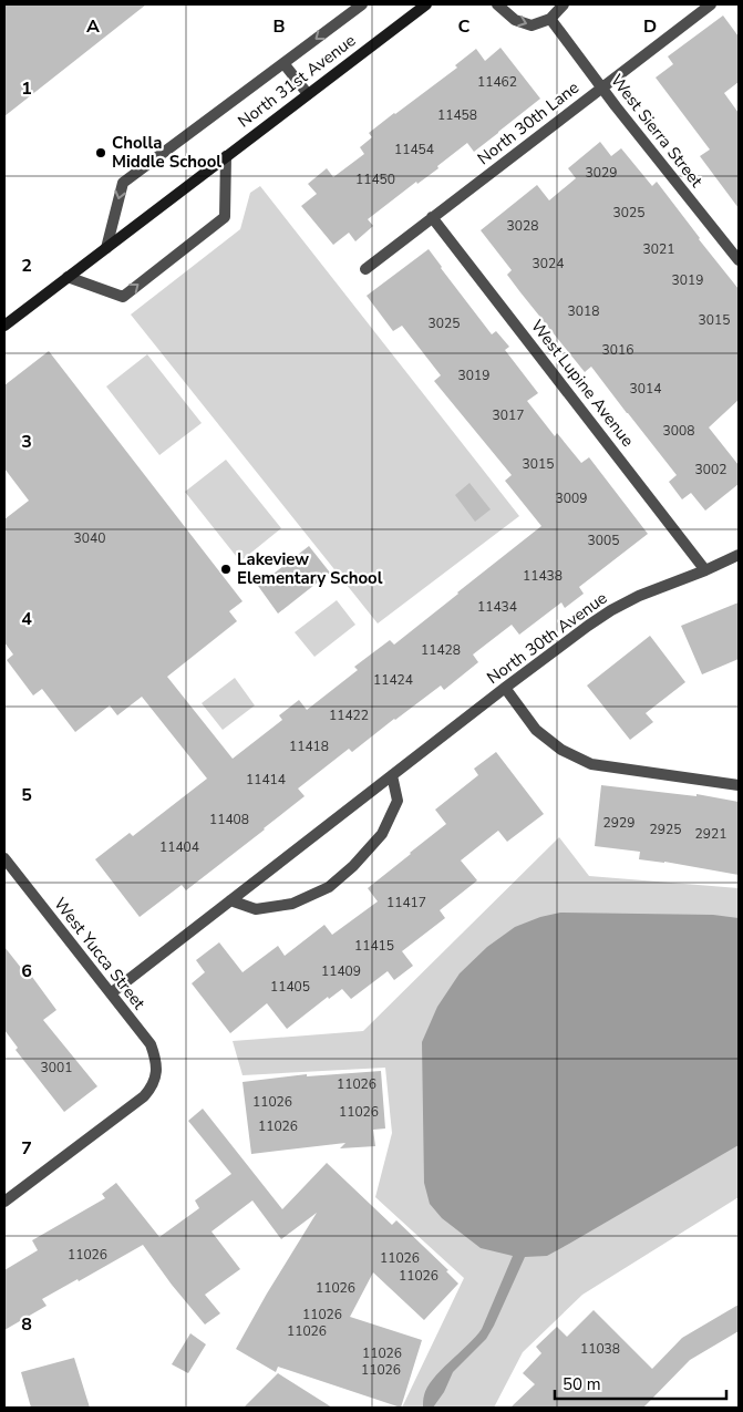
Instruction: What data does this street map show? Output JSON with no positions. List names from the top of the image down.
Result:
{
  "streets": {
    "street": [
      "North 31st Avenue",
      "North 30th Lane",
      "West Sierra Street",
      "West Lupine Avenue",
      "North 30th Avenue",
      "West Yucca Street"
    ]
  },
  "crossings": [
    ["North 30th Lane", "West Sierra Street"],
    ["North 30th Lane", "West Lupine Avenue"],
    ["West Lupine Avenue", "North 30th Avenue"],
    ["North 30th Avenue", "West Yucca Street"]
  ],
  "places": ["Cholla Middle School", "Lakeview Elementary School"],
  "house_numbers": [
    "11462",
    "11458",
    "11454",
    "3029",
    "11450",
    "3025",
    "3028",
    "3021",
    "3024",
    "3019",
    "3018",
    "3015",
    "3025",
    "3016",
    "3019",
    "3014",
    "3017",
    "3008",
    "3015",
    "3002",
    "3009",
    "3040",
    "3005",
    "11438",
    "11434",
    "11428",
    "11424",
    "11422",
    "11418",
    "11414",
    "11408",
    "2929",
    "2925",
    "2921",
    "11404",
    "11417",
    "11415",
    "11409",
    "11405",
    "3001",
    "11026",
    "11026",
    "11026",
    "11026",
    "11026",
    "11026",
    "11026",
    "11026",
    "11026",
    "11026",
    "11038",
    "11026",
    "11026"
  ],
  "scale_bar": "50 m",
  "grid": {
    "columns": [
      "A",
      "B",
      "C",
      "D"
    ],
    "rows": [
      "1",
      "2",
      "3",
      "4",
      "5",
      "6",
      "7",
      "8"
    ]
  }
}
